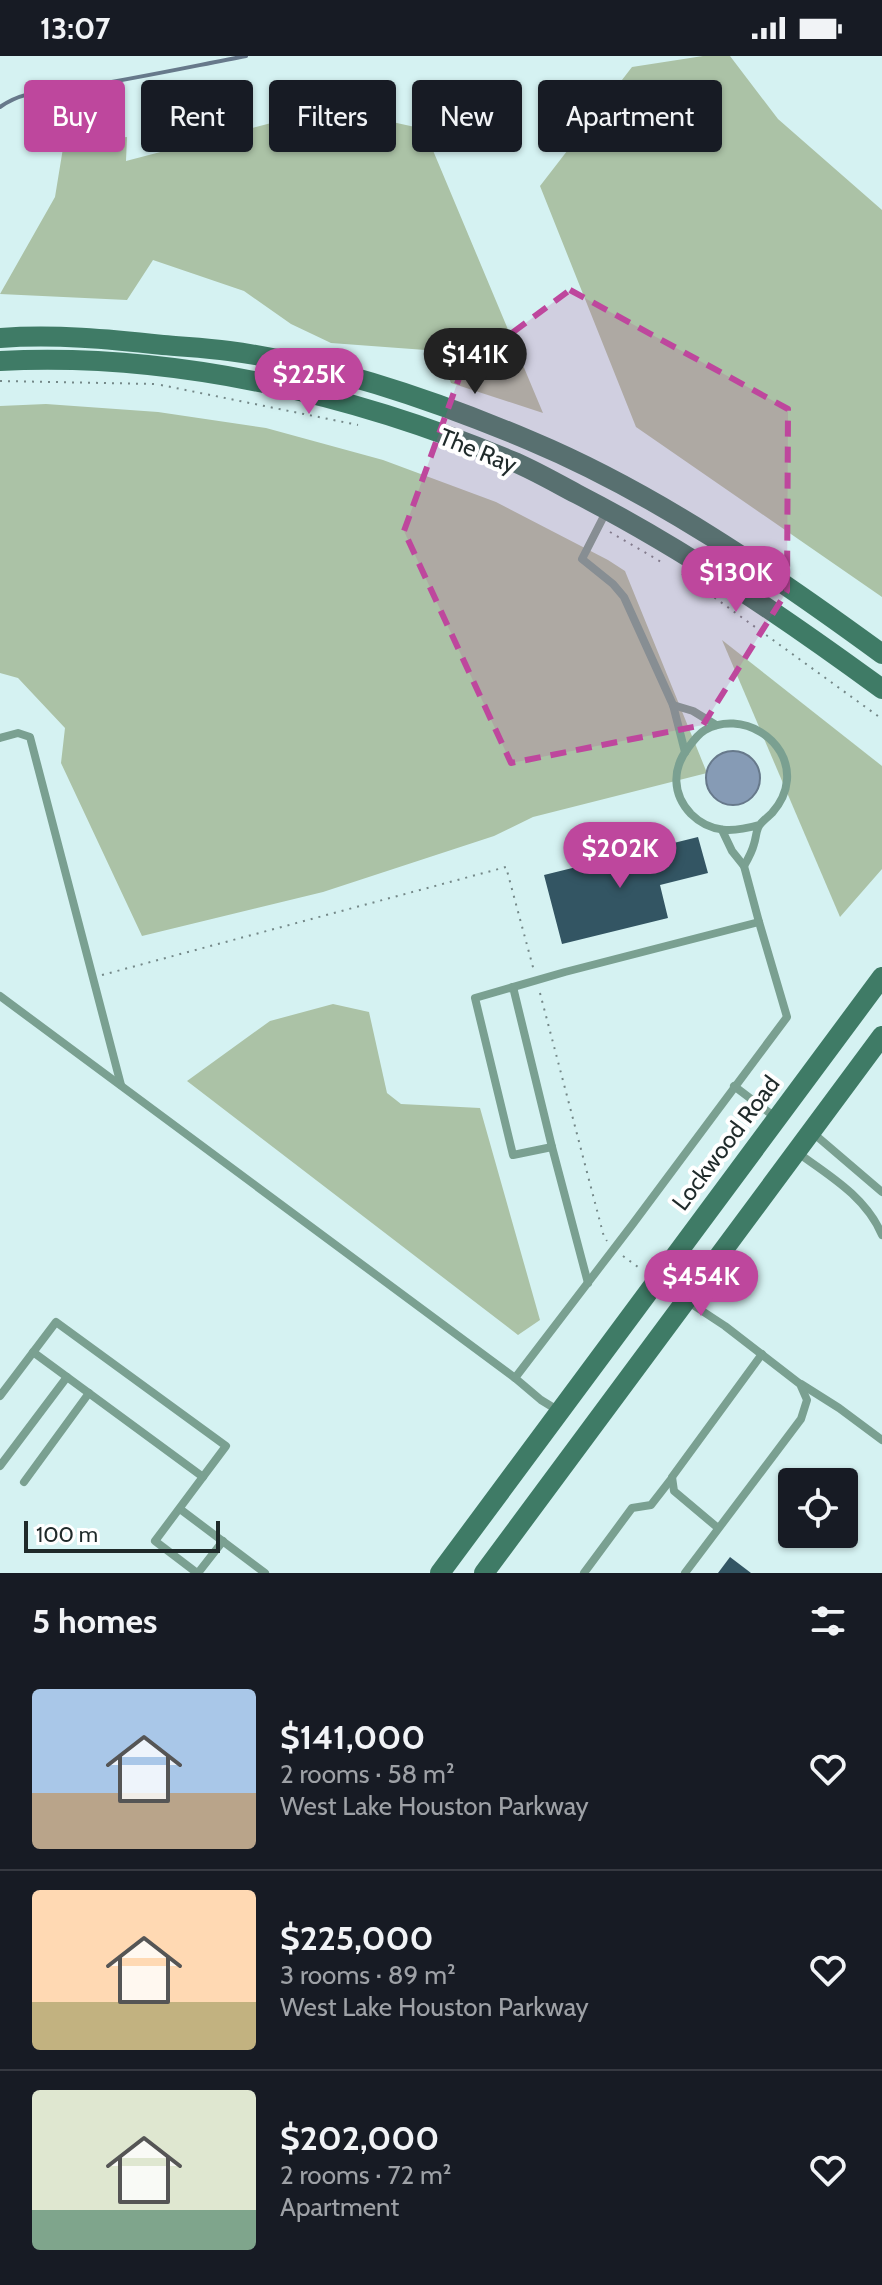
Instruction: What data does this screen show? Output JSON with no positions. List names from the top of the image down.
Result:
{
  "streets": {
    "main road": ["Lockwood Road"]
  },
  "scale_bar": "100 m",
  "page": {
    "status": "13:07",
    "chip": [
      "Buy",
      "Rent",
      "Filters",
      "New",
      "Apartment"
    ],
    "price": [
      "$141K",
      "$225K",
      "$130K",
      "$202K",
      "$454K"
    ],
    "scale": "100 m",
    "heading": "5 homes",
    "list": [
      {
        "name": "$141,000",
        "note": "2 rooms · 58 m² · West Lake Houston Parkway"
      },
      {
        "name": "$225,000",
        "note": "3 rooms · 89 m² · West Lake Houston Parkway"
      },
      {
        "name": "$202,000",
        "note": "2 rooms · 72 m² · Apartment"
      }
    ]
  }
}
